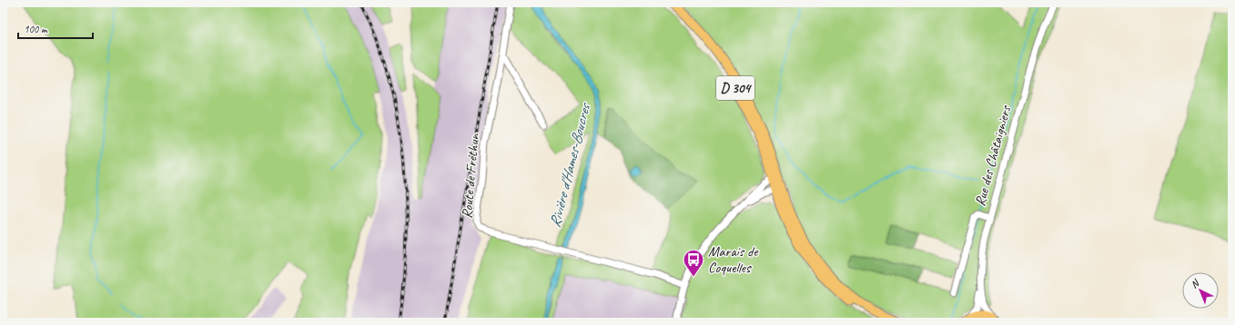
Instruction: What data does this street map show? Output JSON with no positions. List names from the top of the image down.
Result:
{
  "streets": {
    "main road": ["D 304"],
    "street": ["Rue des Châtaigniers", "Route de Fréthun"]
  },
  "water": ["Rivière d'Hames-Boucres"],
  "places": {
    "bus stop": ["Marais de Coquelles"]
  },
  "scale_bar": "100 m",
  "north": "top left"
}
